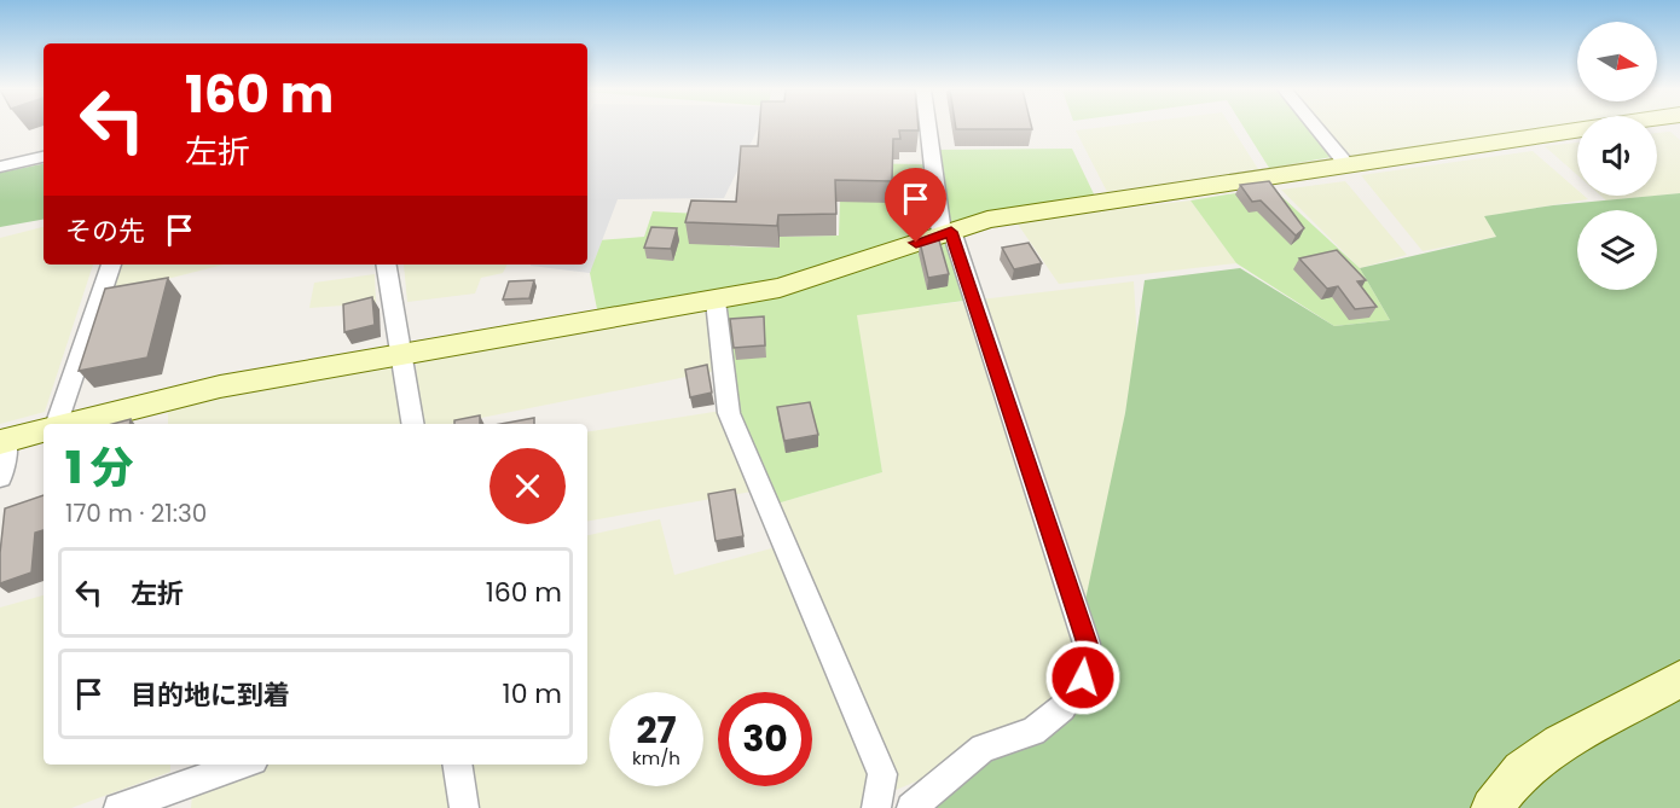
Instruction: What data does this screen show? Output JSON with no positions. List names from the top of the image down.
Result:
{
  "north": "right",
  "page": {
    "turn": ["160 m", "左折"],
    "then": "その先",
    "heading": ["1 分", "170 m · 21:30"],
    "list": [
      {
        "name": "左折",
        "value": "160 m"
      },
      {
        "name": "目的地に到着",
        "value": "10 m"
      }
    ],
    "speed": "27 km/h",
    "limit": "30"
  }
}
